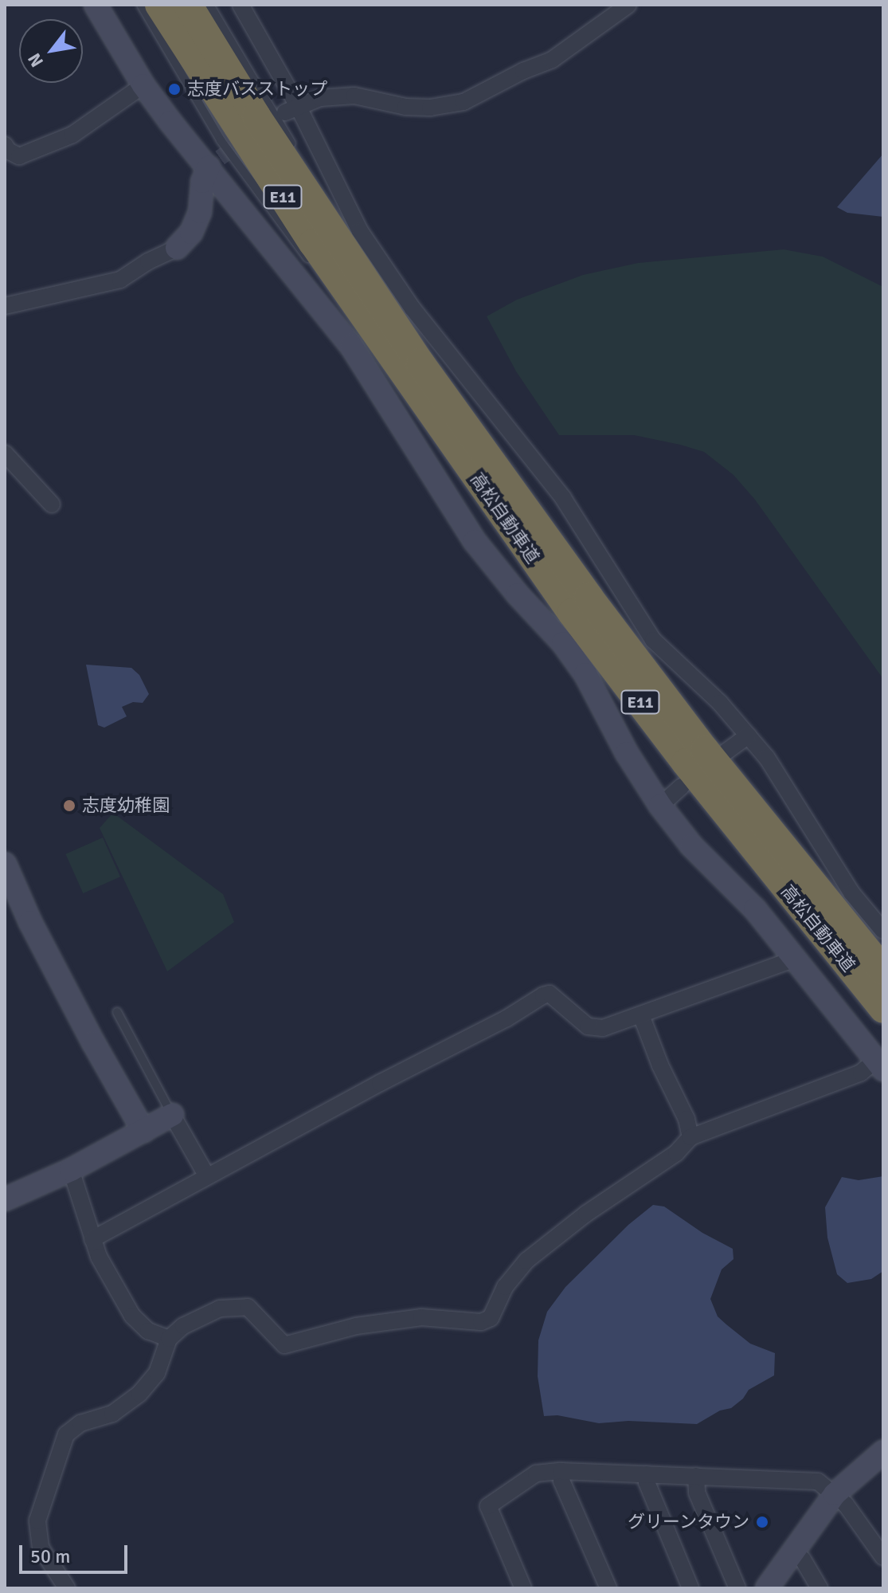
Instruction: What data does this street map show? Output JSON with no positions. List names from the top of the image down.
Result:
{
  "streets": {
    "highway": ["E11", "高松自動車道"]
  },
  "places": ["志度バスストップ", "志度幼稚園", "グリーンタウン"],
  "scale_bar": "50 m",
  "north": "bottom left"
}
